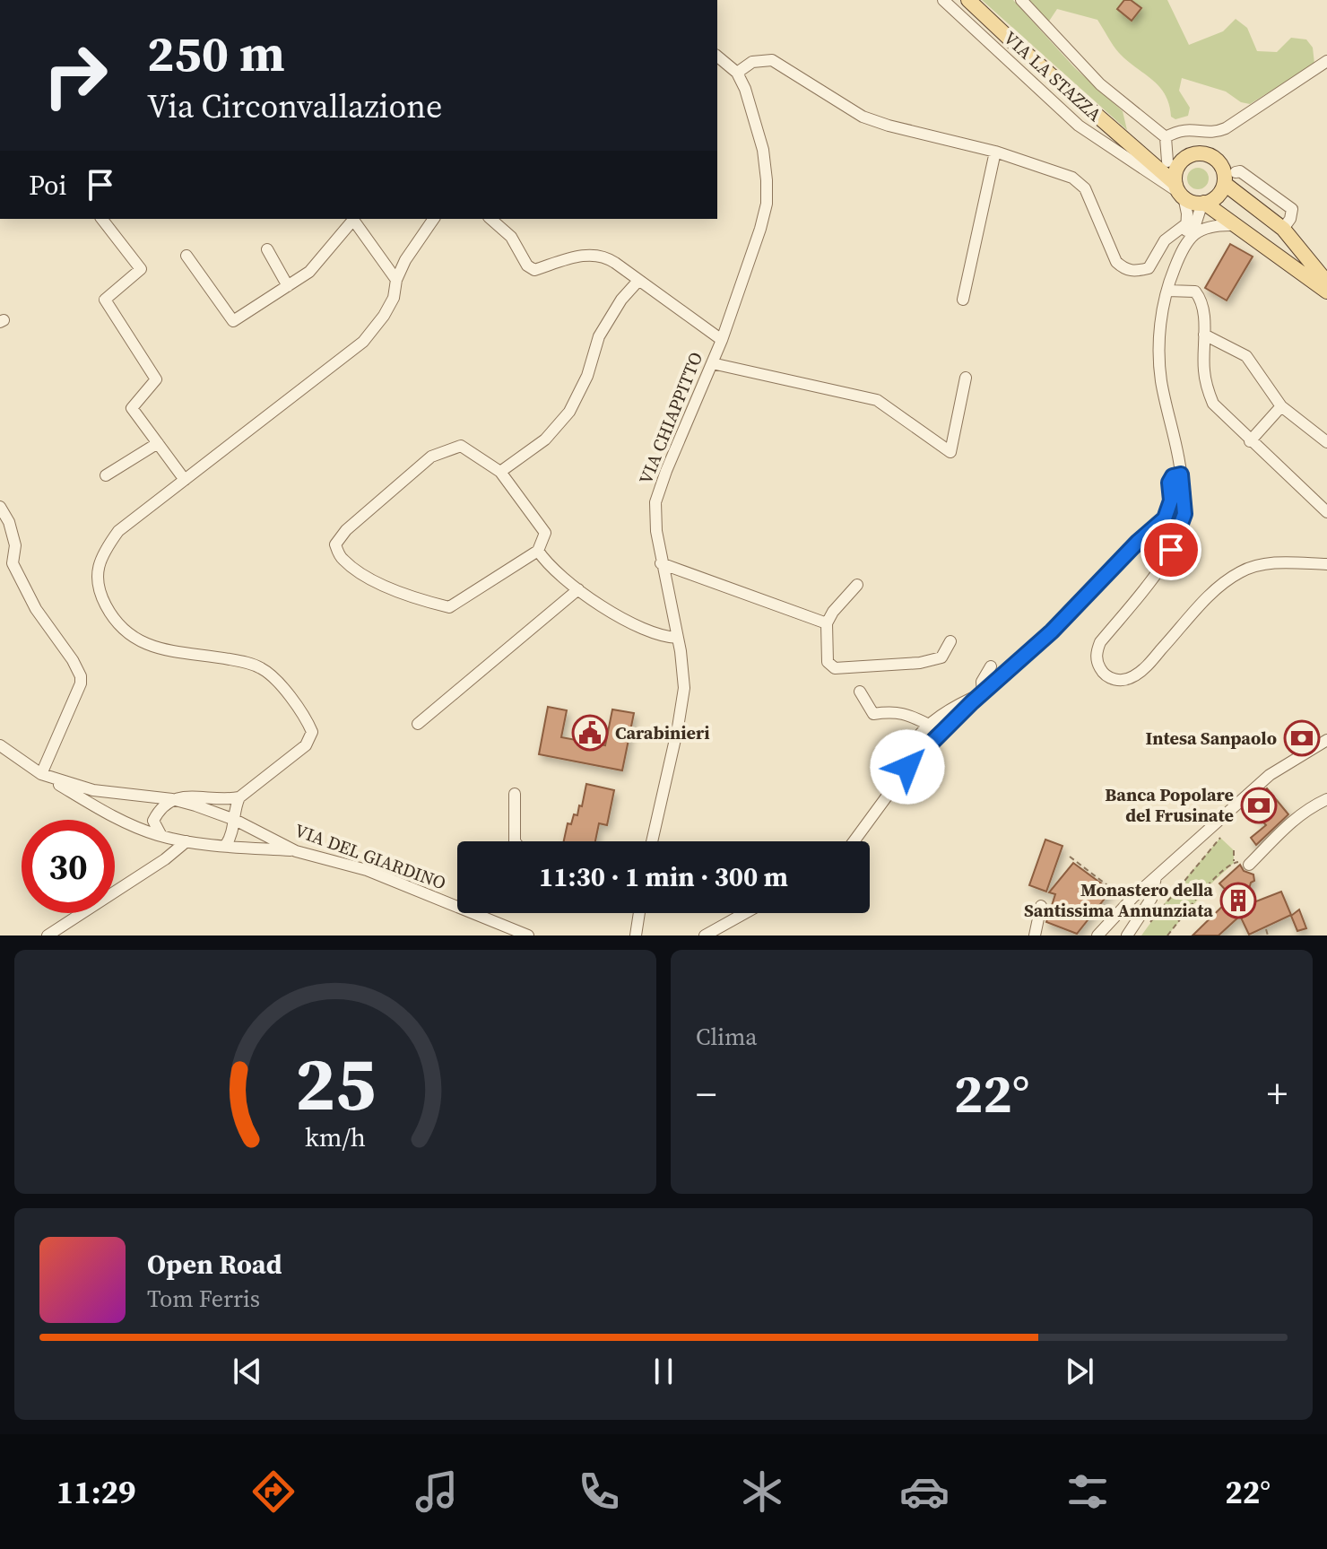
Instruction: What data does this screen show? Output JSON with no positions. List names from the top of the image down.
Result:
{
  "streets": {
    "street": ["VIA LA STAZZA", "VIA CHIAPPITTO", "VIA DEL GIARDINO"]
  },
  "places": {
    "public building": ["Carabinieri"],
    "bank": ["Intesa Sanpaolo", "Banca Popolare del Frusinate"],
    "building": ["Monastero della Santissima Annunziata"]
  },
  "page": {
    "turn": ["250 m", "Via Circonvallazione"],
    "then": "Poi",
    "limit": "30",
    "trip": "11:30 · 1 min · 300 m",
    "tile": "Clima",
    "heat": ["−", "22°", "+"],
    "song": ["Open Road", "Tom Ferris"],
    "tabs": ["11:29", "22°"],
    "gauge": ["25", "km/h"]
  }
}
